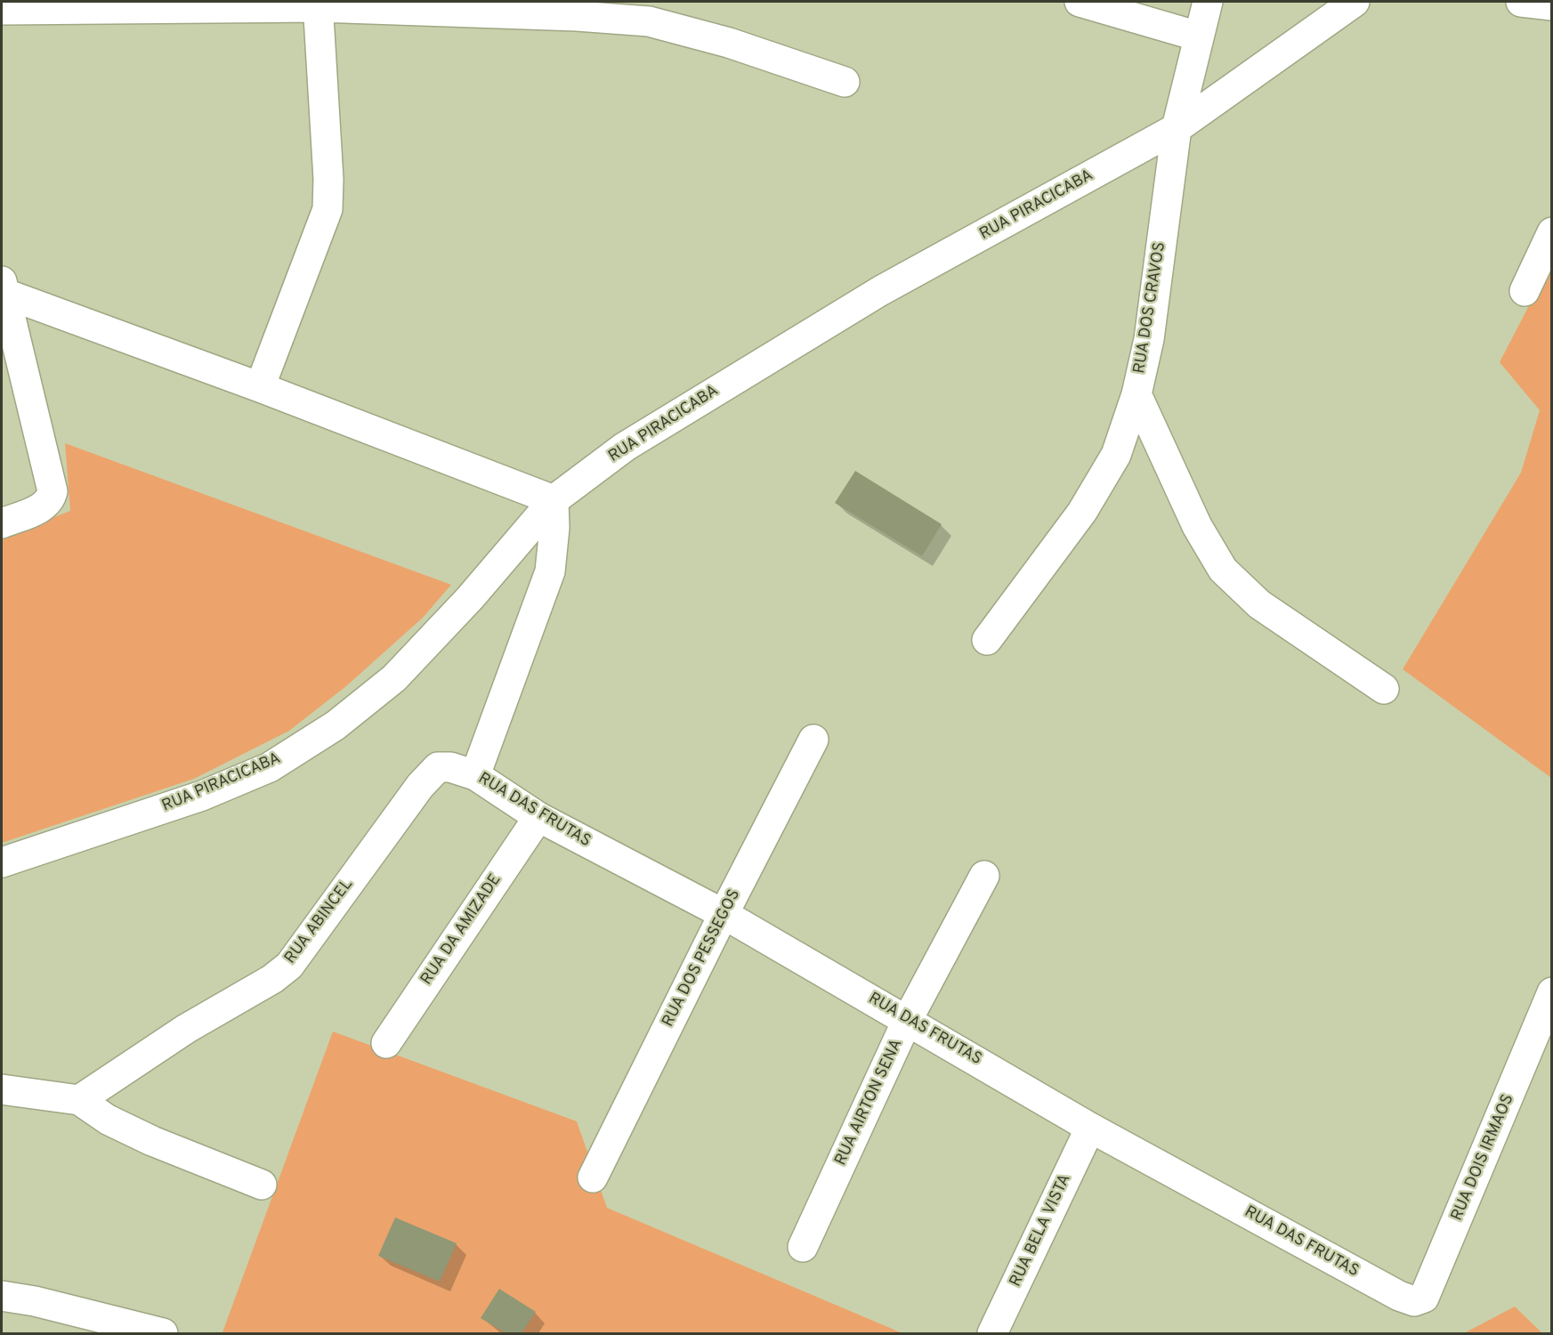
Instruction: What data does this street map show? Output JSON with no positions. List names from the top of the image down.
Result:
{
  "streets": {
    "street": [
      "RUA PIRACICABA",
      "RUA DOS CRAVOS",
      "RUA DAS FRUTAS",
      "RUA ABINCEL",
      "RUA DA AMIZADE",
      "RUA DOS PESSEGOS",
      "RUA AIRTON SENA",
      "RUA DOIS IRMAOS",
      "RUA BELA VISTA"
    ]
  },
  "crossings": [
    ["RUA PIRACICABA", "RUA DOS CRAVOS"],
    ["RUA DAS FRUTAS", "RUA ABINCEL"],
    ["RUA DAS FRUTAS", "RUA DA AMIZADE"],
    ["RUA DAS FRUTAS", "RUA DOS PESSEGOS"],
    ["RUA DAS FRUTAS", "RUA AIRTON SENA"],
    ["RUA DAS FRUTAS", "RUA DOIS IRMAOS"],
    ["RUA DAS FRUTAS", "RUA BELA VISTA"]
  ]
}
